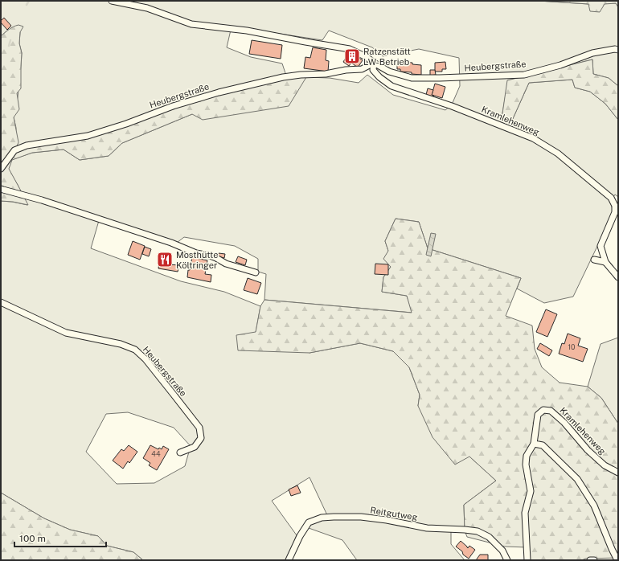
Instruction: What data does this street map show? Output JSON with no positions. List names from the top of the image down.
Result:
{
  "streets": {
    "street": ["Heubergstraße", "Kramlehenweg", "Reitgutweg"]
  },
  "crossings": [
    ["Heubergstraße", "Kramlehenweg"]
  ],
  "places": {
    "building": ["Ratzenstätt LW-Betrieb"],
    "restaurant": ["Mosthütte Költringer"]
  },
  "house_numbers": ["10", "44"],
  "scale_bar": "100 m"
}
